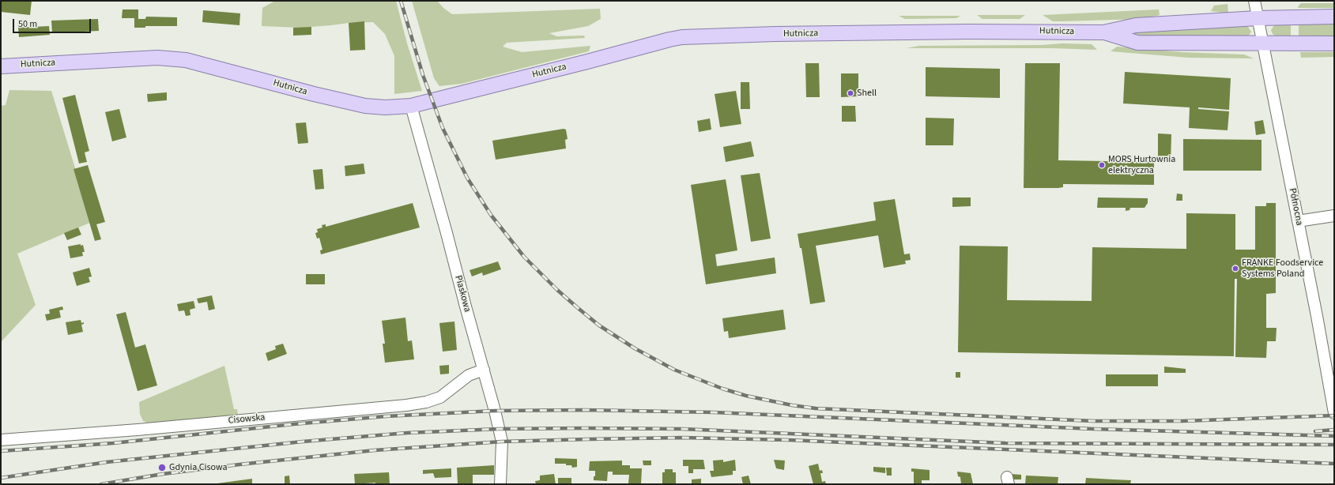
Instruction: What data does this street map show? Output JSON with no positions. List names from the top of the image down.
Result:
{
  "streets": {
    "main road": ["Hutnicza"],
    "street": ["Północna", "Piaskowa", "Cisowska"]
  },
  "crossings": [
    ["Hutnicza", "Północna"],
    ["Hutnicza", "Piaskowa"],
    ["Piaskowa", "Cisowska"]
  ],
  "places": [
    "Shell",
    "MORS Hurtownia elektryczna",
    "FRANKE Foodservice Systems Poland",
    "Gdynia Cisowa"
  ],
  "scale_bar": "50 m"
}
